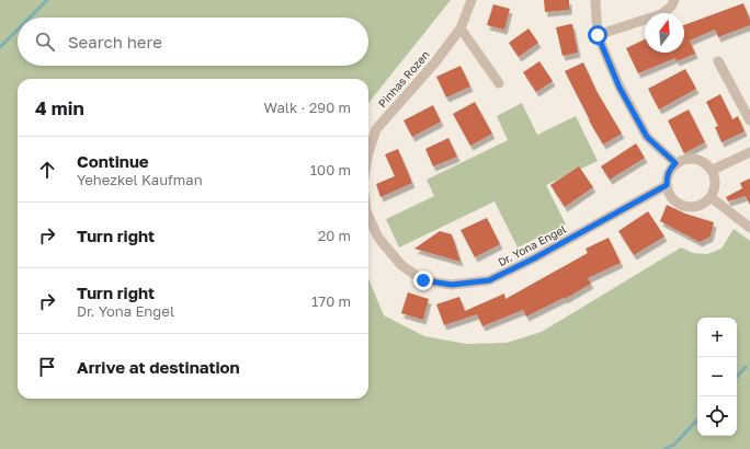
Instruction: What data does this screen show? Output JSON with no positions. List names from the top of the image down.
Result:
{
  "streets": {
    "street": ["Pinhas Rozen", "Dr. Yona Engel"]
  },
  "north": "top",
  "page": {
    "search": "Search here",
    "heading": ["4 min", "Walk · 290 m"],
    "list": [
      ["Continue", "Yehezkel Kaufman", "100 m"],
      ["Turn right", "20 m"],
      ["Turn right", "Dr. Yona Engel", "170 m"],
      "Arrive at destination"
    ],
    "map_buttons": ["+", "−"]
  }
}
